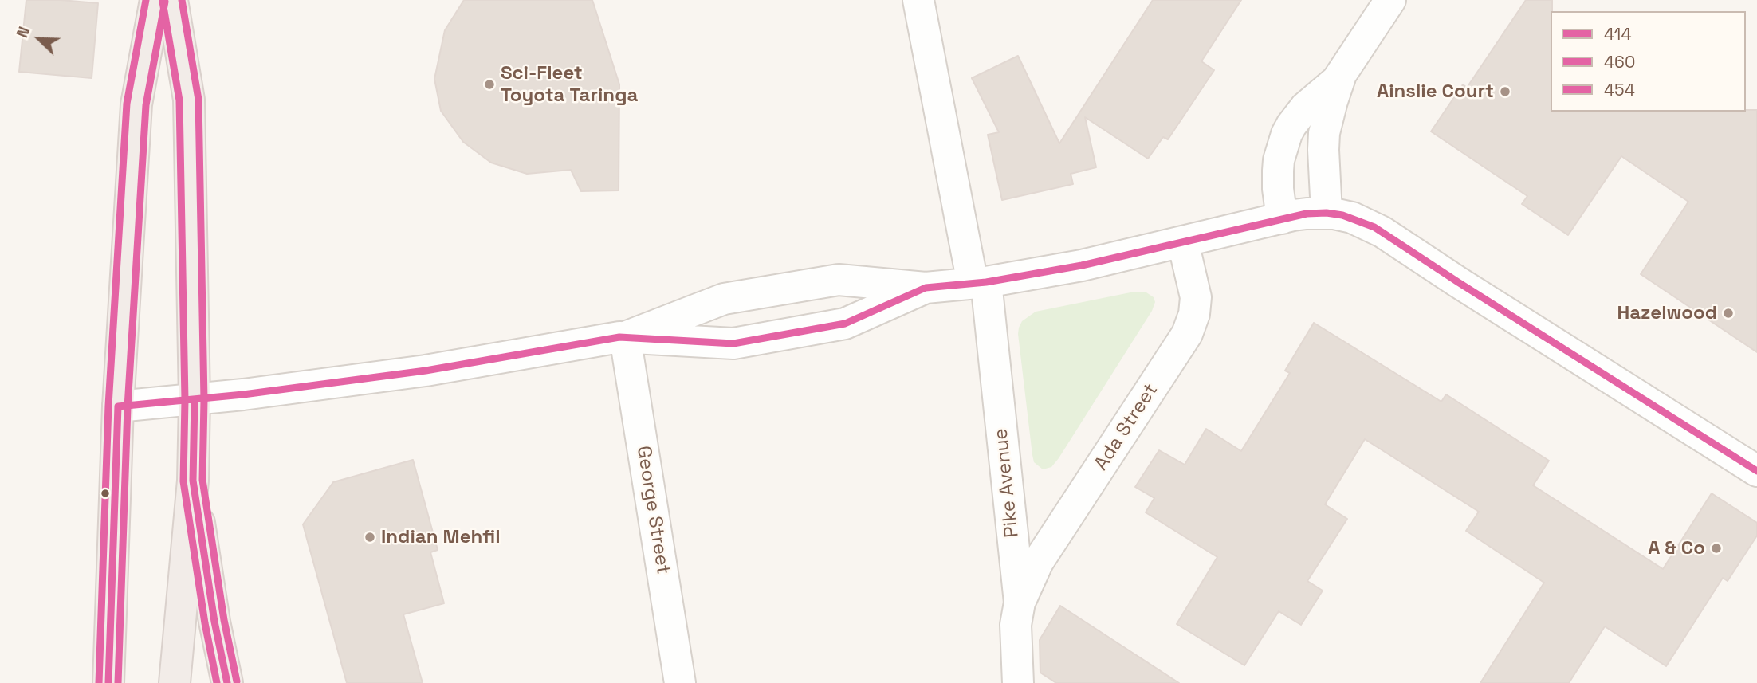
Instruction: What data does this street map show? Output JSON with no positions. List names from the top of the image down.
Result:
{
  "streets": {
    "street": ["Ada Street", "Pike Avenue", "George Street"]
  },
  "crossings": [
    ["Ada Street", "Pike Avenue"]
  ],
  "places": [
    "Sci-Fleet Toyota Taringa",
    "Ainslie Court",
    "Hazelwood",
    "Indian Mehfil",
    "A & Co"
  ],
  "lines": ["transit line 454", "transit line 460", "transit line 414"],
  "legend": ["414", "460", "454"],
  "north": "top left"
}
